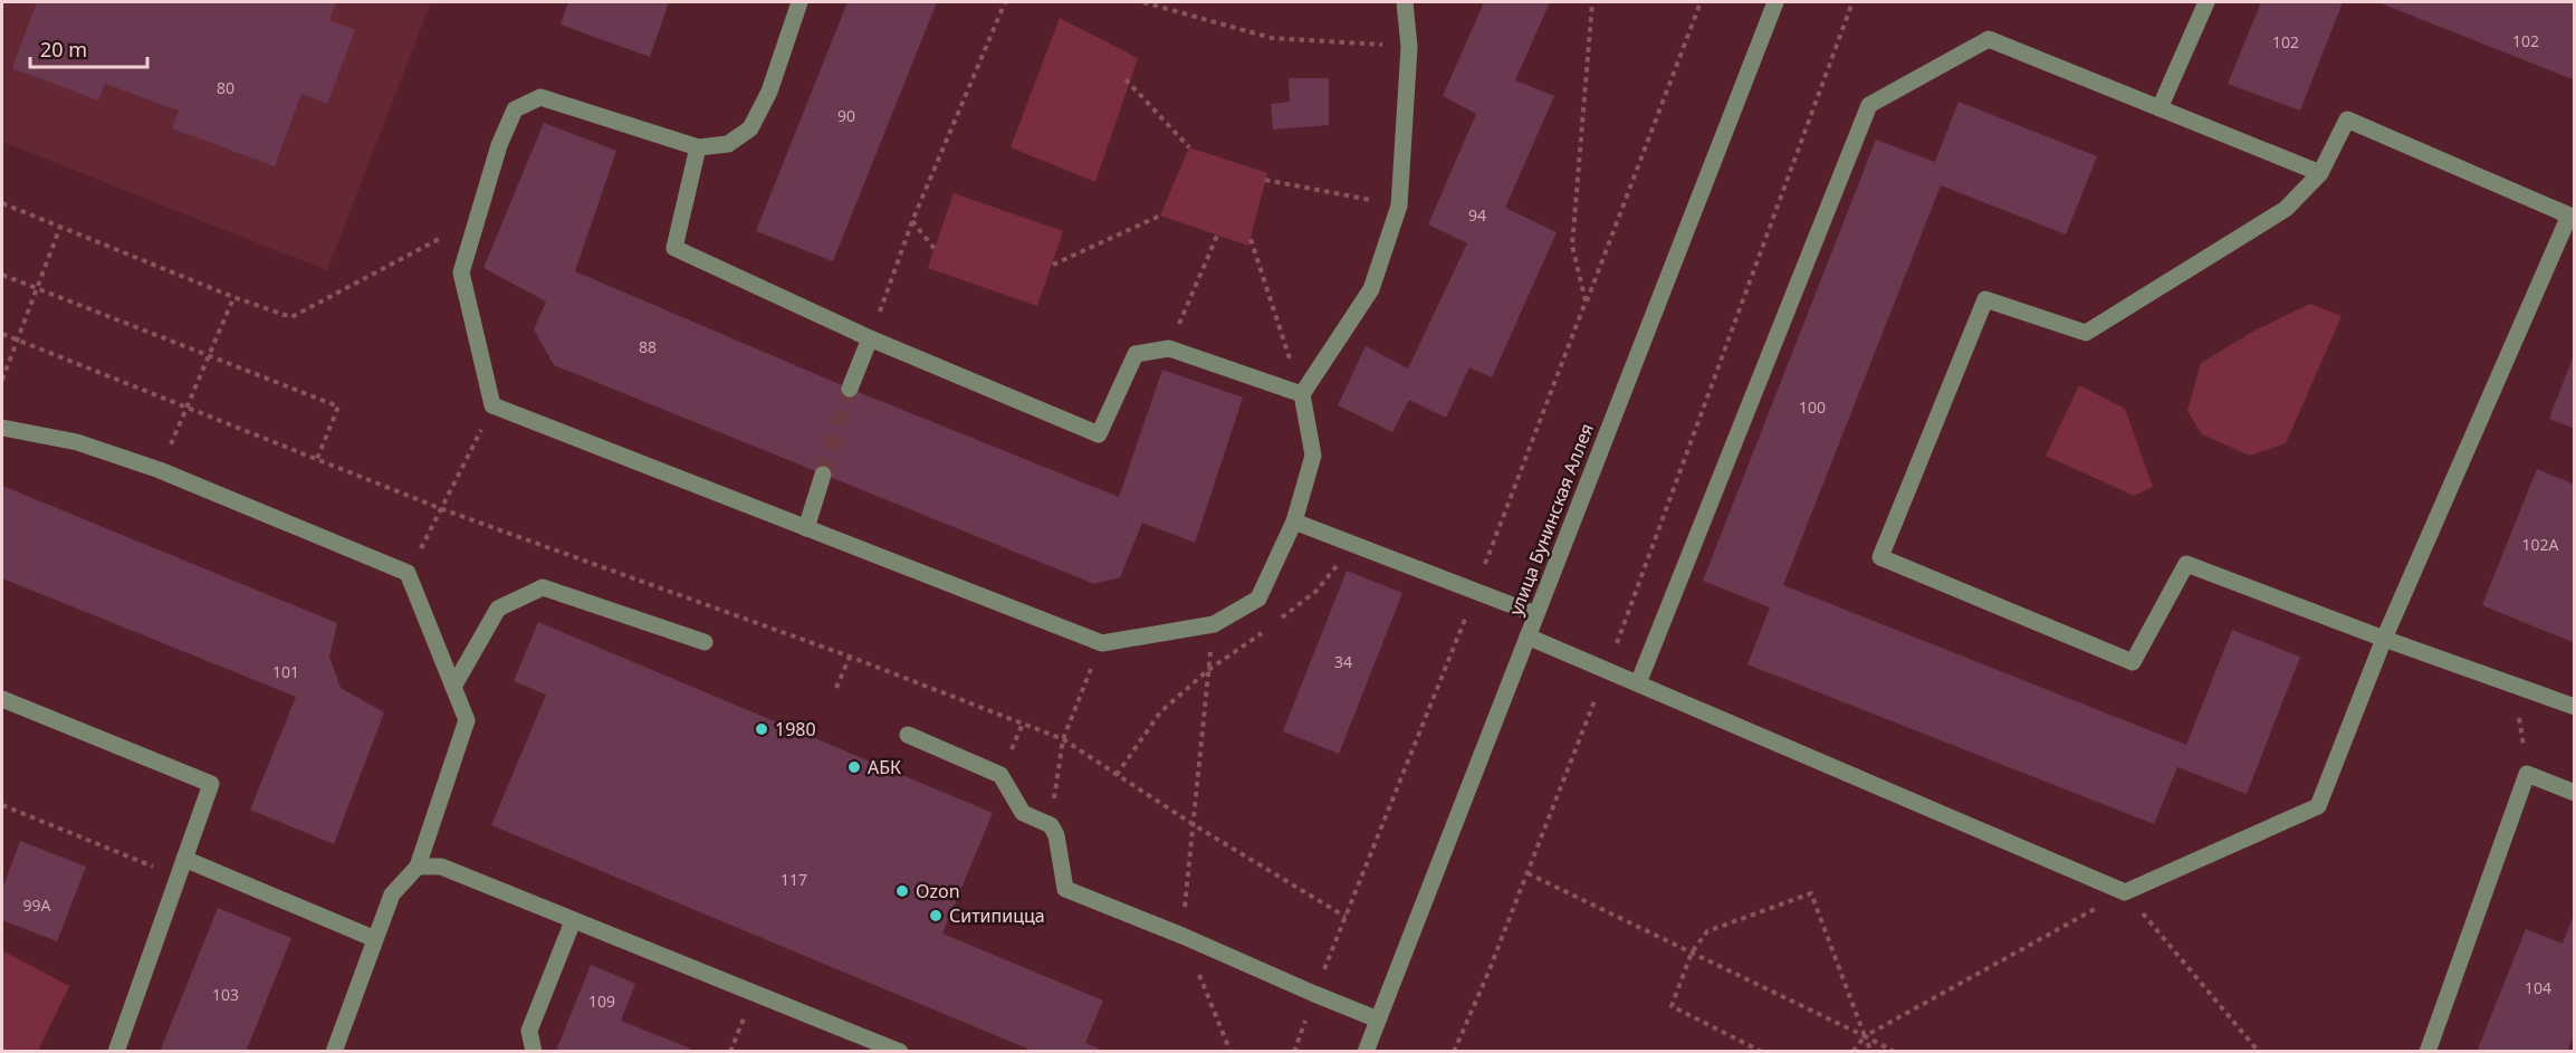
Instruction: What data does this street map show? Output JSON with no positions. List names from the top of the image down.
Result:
{
  "streets": {
    "street": ["улица Бунинская Аллея"]
  },
  "places": [
    "1980",
    "АБК",
    "Ozon",
    "Ситипицца"
  ],
  "house_numbers": [
    "102",
    "102",
    "80",
    "90",
    "94",
    "88",
    "100",
    "102А",
    "34",
    "101",
    "117",
    "99А",
    "104",
    "103",
    "109"
  ],
  "scale_bar": "20 m"
}
